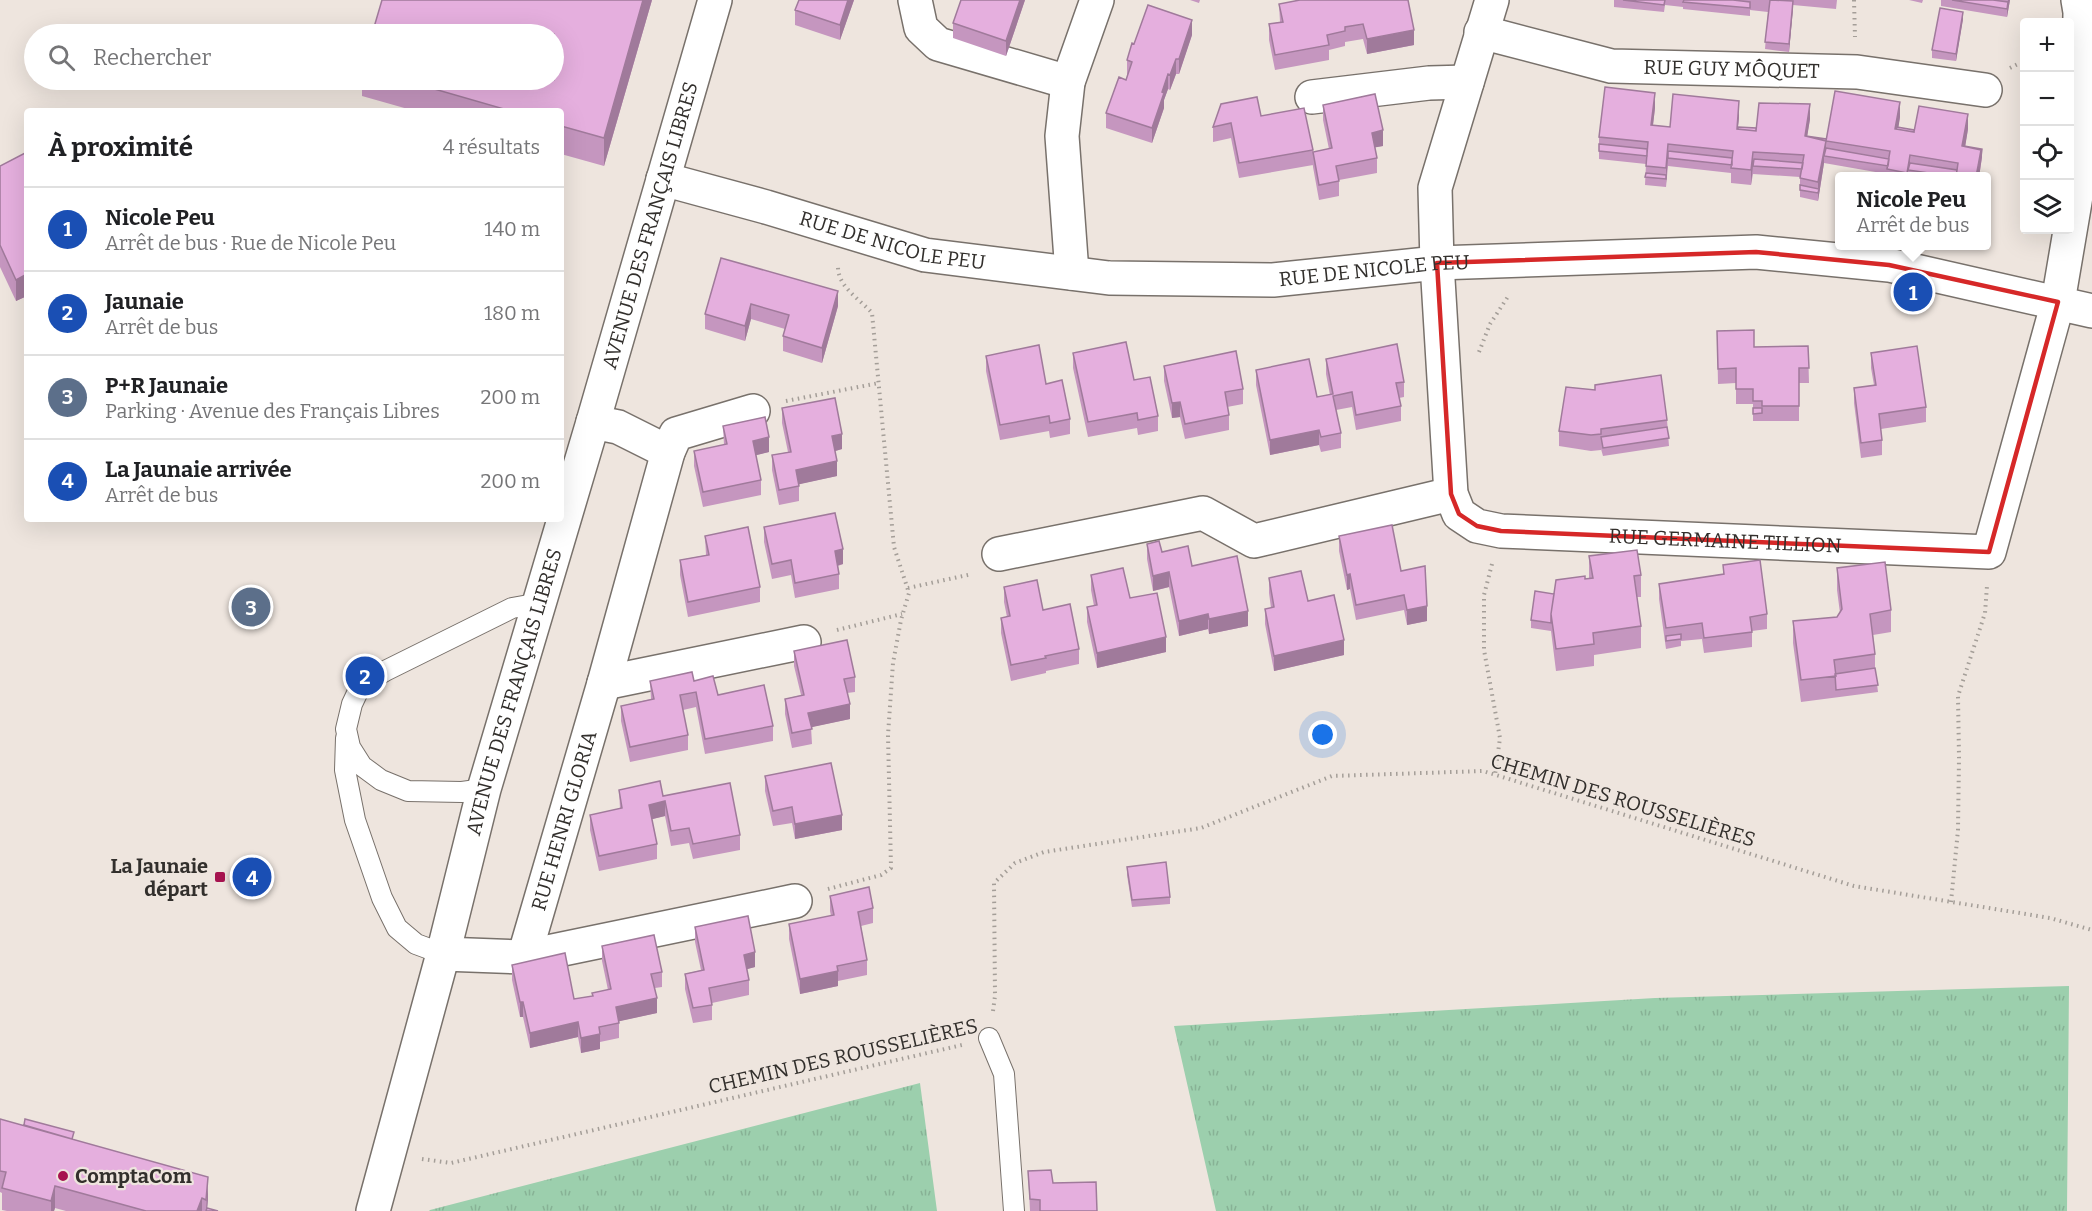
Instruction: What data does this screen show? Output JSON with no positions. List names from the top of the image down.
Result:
{
  "streets": {
    "street": [
      "RUE GUY MÔQUET",
      "AVENUE DES FRANÇAIS LIBRES",
      "RUE DE NICOLE PEU",
      "RUE GERMAINE TILLION",
      "RUE HENRI GLORIA"
    ],
    "path": ["CHEMIN DES ROUSSELIÈRES"]
  },
  "crossings": [
    ["AVENUE DES FRANÇAIS LIBRES", "RUE DE NICOLE PEU"],
    ["AVENUE DES FRANÇAIS LIBRES", "CHEMIN DES ROUSSELIÈRES"],
    ["RUE DE NICOLE PEU", "RUE GERMAINE TILLION"]
  ],
  "places": {
    "transit": ["La Jaunaie départ"],
    "other": ["ComptaCom"]
  },
  "page": {
    "map_buttons": ["+", "−"],
    "search": "Rechercher",
    "heading": ["À proximité", "4 résultats"],
    "popup": ["Nicole Peu", "Arrêt de bus"],
    "list": [
      {
        "mark": "1",
        "name": "Nicole Peu",
        "note": "Arrêt de bus · Rue de Nicole Peu",
        "value": "140 m"
      },
      {
        "mark": "2",
        "name": "Jaunaie",
        "note": "Arrêt de bus",
        "value": "180 m"
      },
      {
        "mark": "3",
        "name": "P+R Jaunaie",
        "note": "Parking · Avenue des Français Libres",
        "value": "200 m"
      },
      {
        "mark": "4",
        "name": "La Jaunaie arrivée",
        "note": "Arrêt de bus",
        "value": "200 m"
      }
    ],
    "pins": [
      "1",
      "3",
      "2",
      "4"
    ]
  }
}
